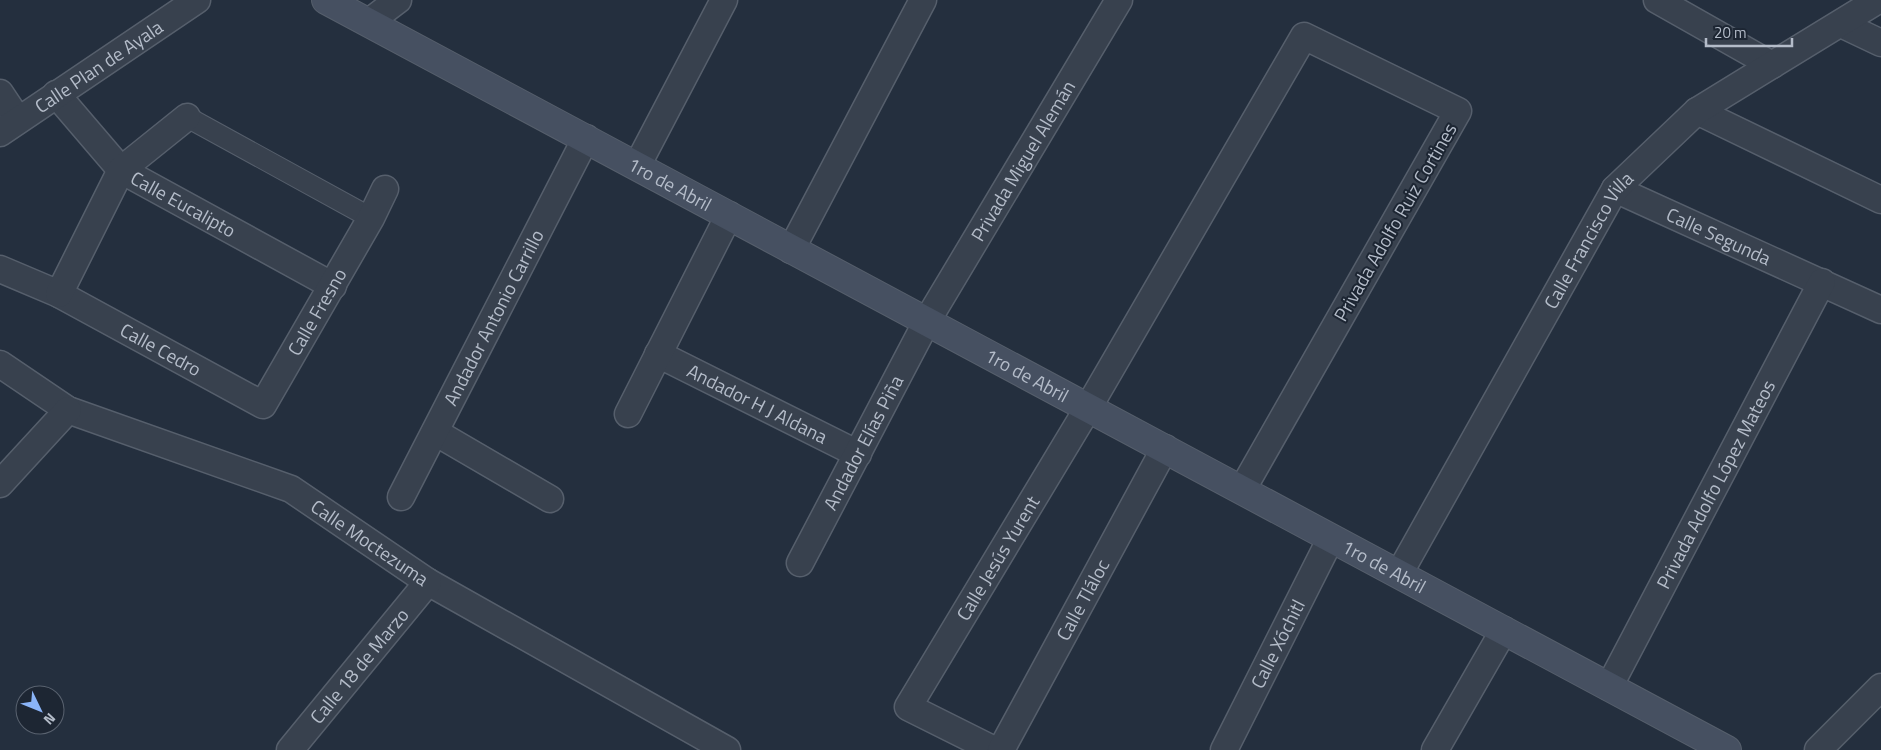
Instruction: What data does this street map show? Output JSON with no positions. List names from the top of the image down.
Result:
{
  "streets": {
    "main road": ["1ro de Abril"],
    "street": [
      "Calle Plan de Ayala",
      "Privada Miguel Alemán",
      "Calle Eucalipto",
      "Privada Adolfo Ruiz Cortines",
      "Calle Segunda",
      "Calle Francisco Villa",
      "Calle Fresno",
      "Andador Antonio Carrillo",
      "Calle Cedro",
      "Andador H J Aldana",
      "Andador Elías Piña",
      "Privada Adolfo López Mateos",
      "Calle Moctezuma",
      "Calle Jesús Yurent",
      "Calle Tláloc",
      "Calle Xóchitl",
      "Calle 18 de Marzo"
    ]
  },
  "crossings": [
    ["Calle Plan de Ayala", "Calle Eucalipto"],
    ["Privada Miguel Alemán", "1ro de Abril"],
    ["Privada Miguel Alemán", "Andador Elías Piña"],
    ["1ro de Abril", "Privada Adolfo Ruiz Cortines"],
    ["1ro de Abril", "Calle Francisco Villa"],
    ["1ro de Abril", "Andador Antonio Carrillo"],
    ["1ro de Abril", "Andador Elías Piña"],
    ["1ro de Abril", "Privada Adolfo López Mateos"],
    ["1ro de Abril", "Calle Jesús Yurent"],
    ["1ro de Abril", "Calle Tláloc"],
    ["1ro de Abril", "Calle Xóchitl"],
    ["Calle Eucalipto", "Calle Fresno"],
    ["Privada Adolfo Ruiz Cortines", "Calle Jesús Yurent"],
    ["Calle Segunda", "Calle Francisco Villa"],
    ["Calle Segunda", "Privada Adolfo López Mateos"],
    ["Calle Fresno", "Calle Cedro"],
    ["Andador H J Aldana", "Andador Elías Piña"],
    ["Calle Moctezuma", "Calle 18 de Marzo"]
  ],
  "scale_bar": "20 m",
  "north": "bottom right"
}
